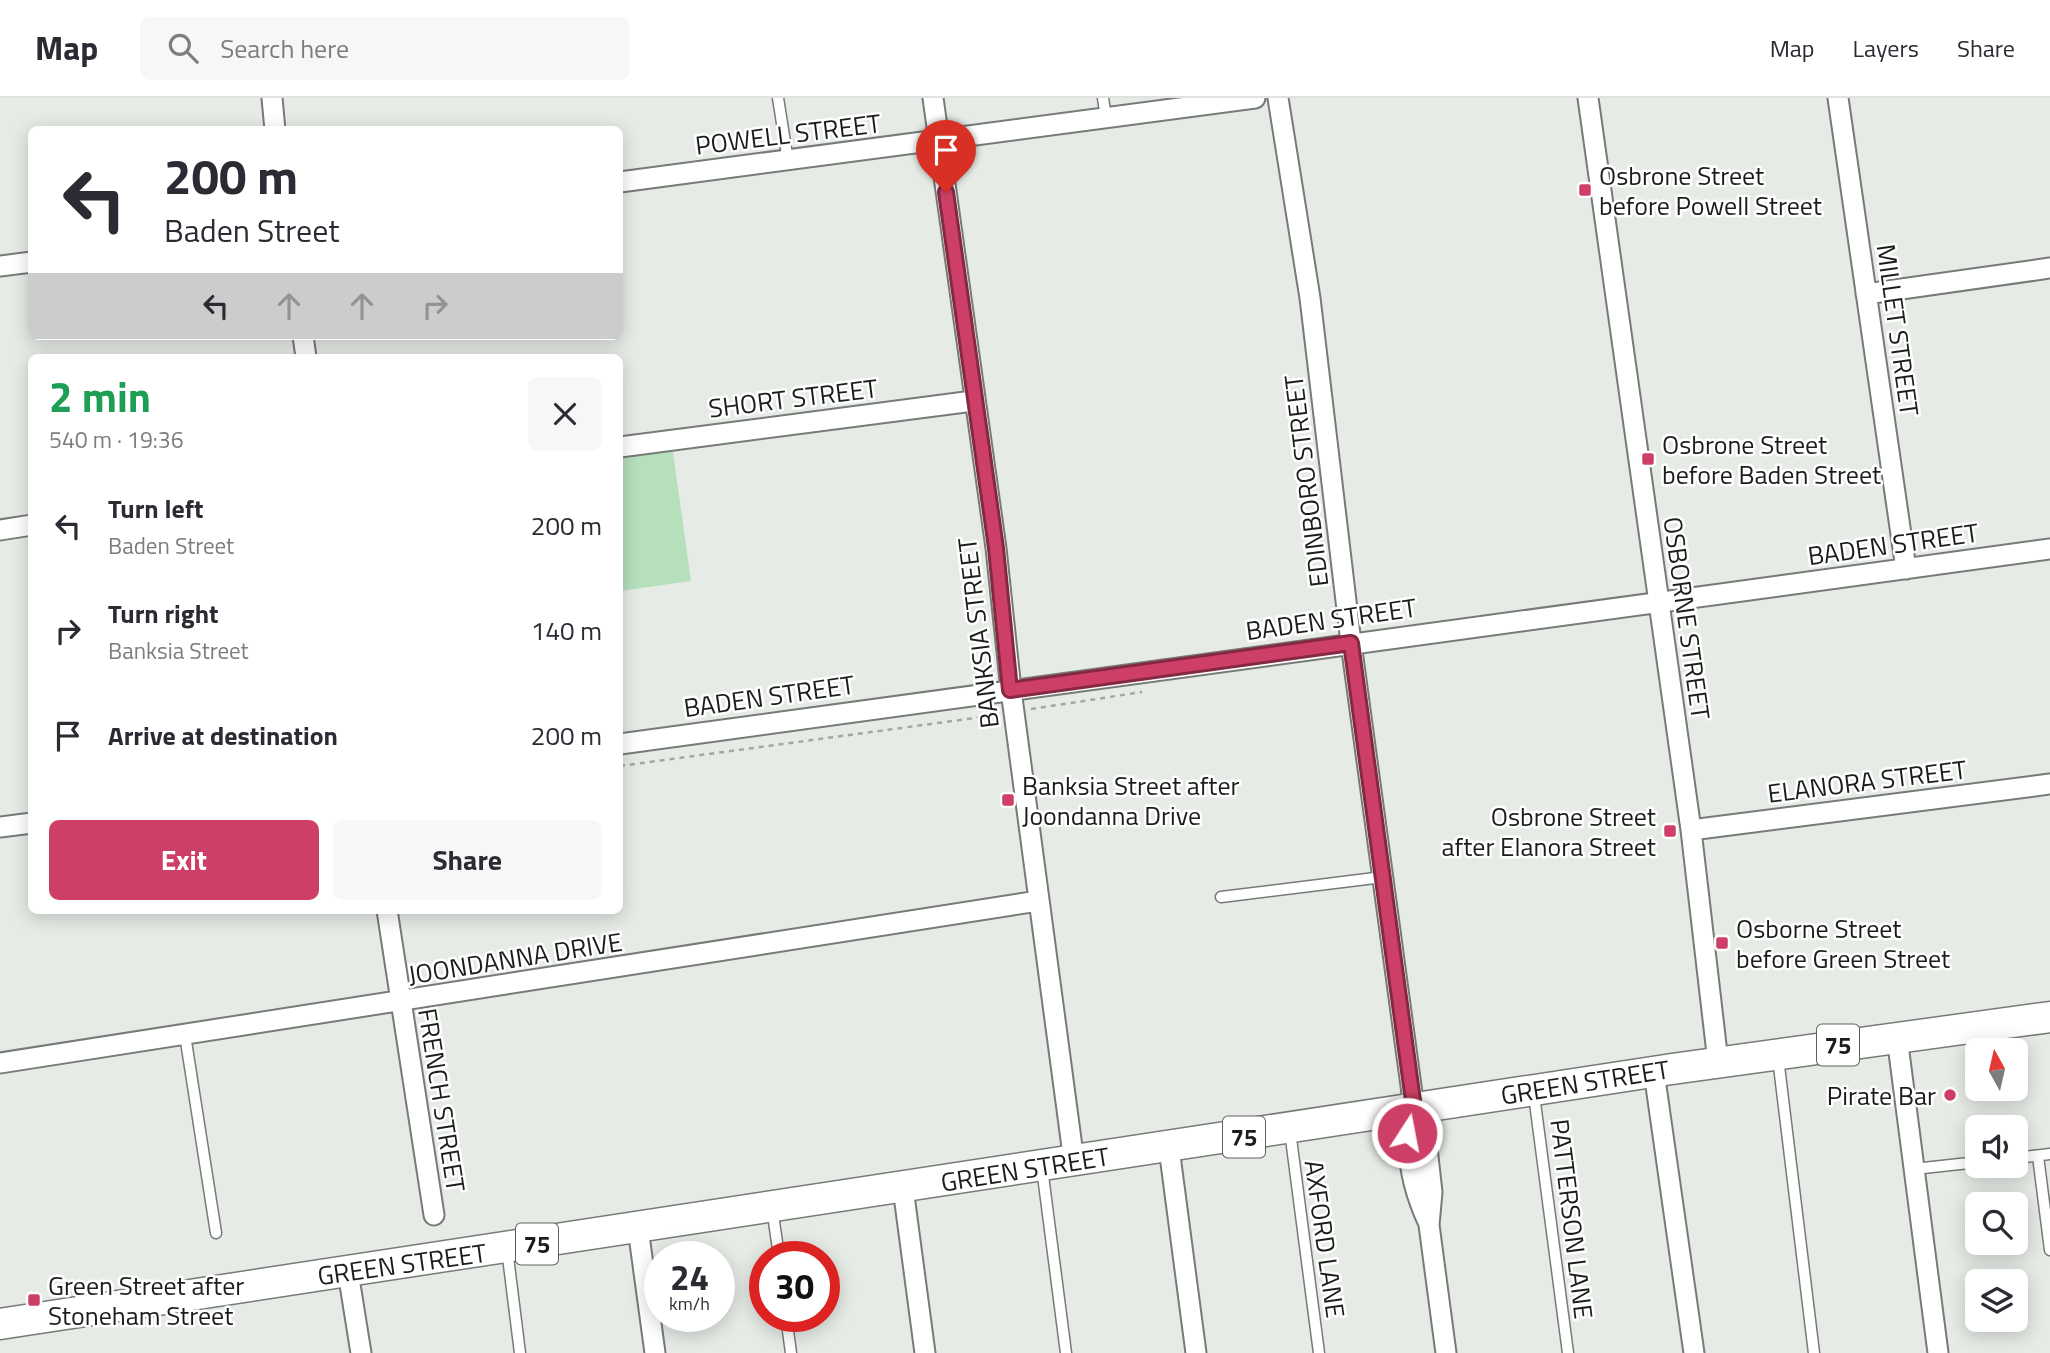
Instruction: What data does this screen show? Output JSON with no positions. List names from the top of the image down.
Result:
{
  "streets": {
    "main road": ["75", "GREEN STREET"],
    "street": [
      "POWELL STREET",
      "MILLET STREET",
      "SHORT STREET",
      "EDINBORO STREET",
      "BADEN STREET",
      "OSBORNE STREET",
      "BANKSIA STREET",
      "ELANORA STREET",
      "JOONDANNA DRIVE",
      "FRENCH STREET"
    ],
    "lane": ["PATTERSON LANE", "AXFORD LANE"]
  },
  "crossings": [
    ["POWELL STREET", "BANKSIA STREET"],
    ["MILLET STREET", "BADEN STREET"],
    ["SHORT STREET", "BANKSIA STREET"],
    ["EDINBORO STREET", "BADEN STREET"],
    ["EDINBORO STREET", "GREEN STREET"],
    ["BADEN STREET", "OSBORNE STREET"],
    ["BADEN STREET", "BANKSIA STREET"],
    ["OSBORNE STREET", "ELANORA STREET"],
    ["OSBORNE STREET", "GREEN STREET"],
    ["BANKSIA STREET", "JOONDANNA DRIVE"],
    ["BANKSIA STREET", "GREEN STREET"],
    ["JOONDANNA DRIVE", "FRENCH STREET"],
    ["GREEN STREET", "PATTERSON LANE"],
    ["GREEN STREET", "AXFORD LANE"]
  ],
  "places": {
    "transit": [
      "Osbrone Street before Powell Street",
      "Osbrone Street before Baden Street",
      "Banksia Street after Joondanna Drive",
      "Osbrone Street after Elanora Street",
      "Osborne Street before Green Street",
      "Green Street after Stoneham Street"
    ],
    "other": ["Pirate Bar"]
  },
  "north": "top",
  "page": {
    "header": "Map",
    "search": "Search here",
    "nav": ["Map", "Layers", "Share"],
    "turn": ["200 m", "Baden Street"],
    "heading": ["2 min", "540 m · 19:36"],
    "list": [
      {
        "name": "Turn left",
        "note": "Baden Street",
        "value": "200 m"
      },
      {
        "name": "Turn right",
        "note": "Banksia Street",
        "value": "140 m"
      },
      {
        "name": "Arrive at destination",
        "value": "200 m"
      }
    ],
    "buttons": ["Exit", "Share"],
    "speed": "24 km/h",
    "limit": "30"
  }
}
